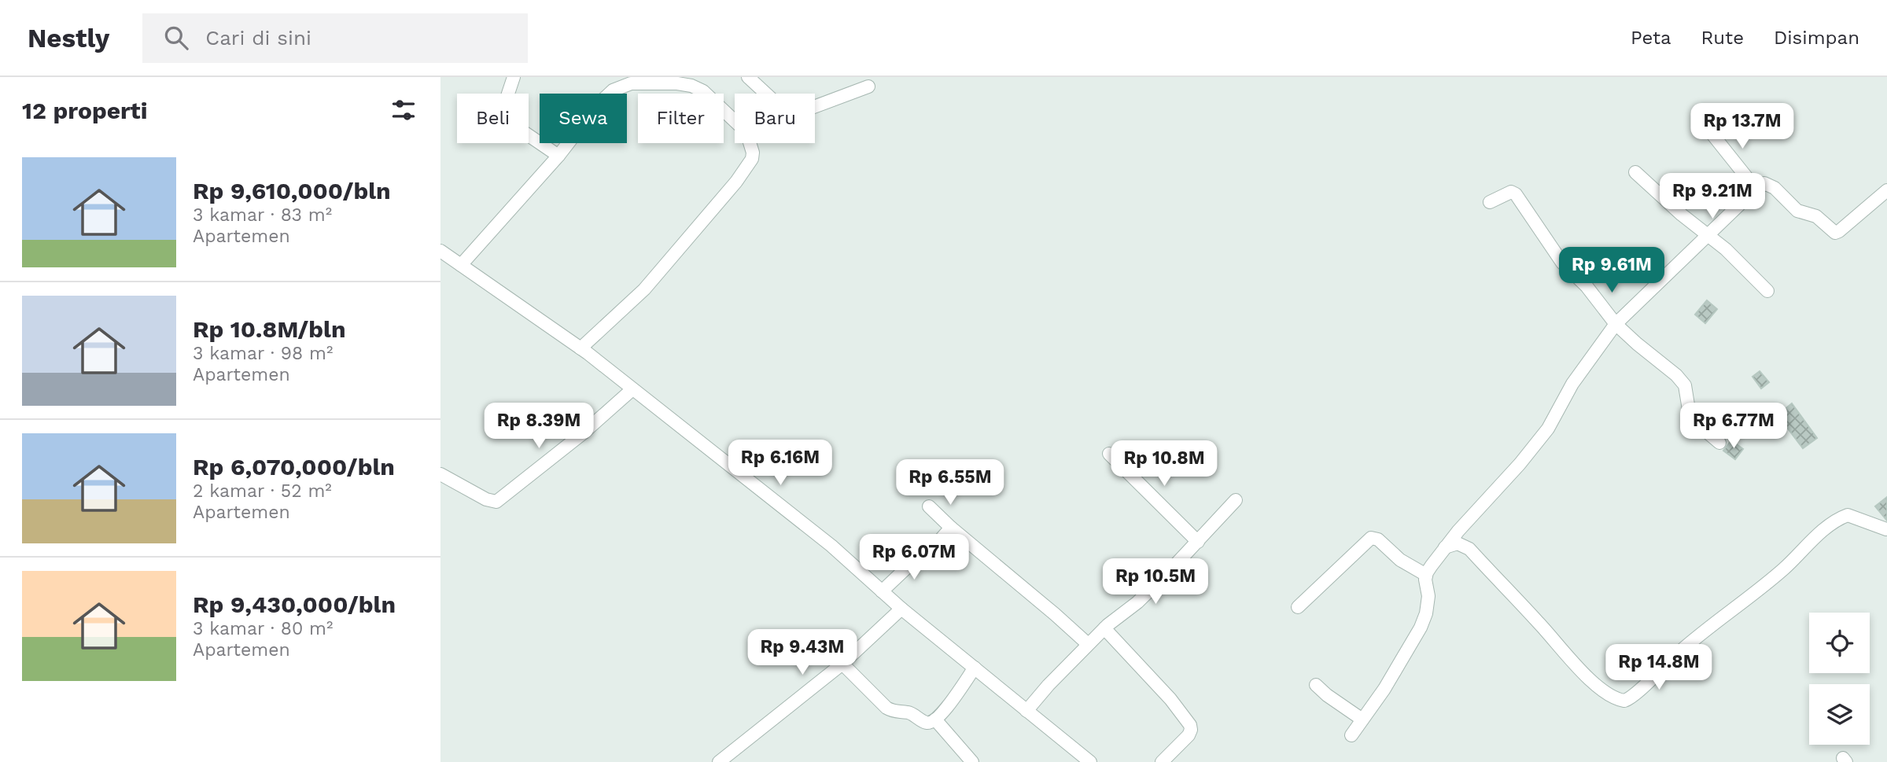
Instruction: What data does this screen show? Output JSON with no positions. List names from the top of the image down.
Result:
{
  "page": {
    "header": "Nestly",
    "search": "Cari di sini",
    "nav": ["Peta", "Rute", "Disimpan"],
    "heading": "12 properti",
    "chip": [
      "Beli",
      "Sewa",
      "Filter",
      "Baru"
    ],
    "price": [
      "Rp 13.7M",
      "Rp 9.21M",
      "Rp 9.61M",
      "Rp 8.39M",
      "Rp 6.77M",
      "Rp 6.16M",
      "Rp 10.8M",
      "Rp 6.55M",
      "Rp 6.07M",
      "Rp 10.5M",
      "Rp 9.43M",
      "Rp 14.8M"
    ],
    "list": [
      {
        "name": "Rp 9,610,000/bln",
        "note": "3 kamar · 83 m² · Apartemen"
      },
      {
        "name": "Rp 10.8M/bln",
        "note": "3 kamar · 98 m² · Apartemen"
      },
      {
        "name": "Rp 6,070,000/bln",
        "note": "2 kamar · 52 m² · Apartemen"
      },
      {
        "name": "Rp 9,430,000/bln",
        "note": "3 kamar · 80 m² · Apartemen"
      }
    ]
  }
}
